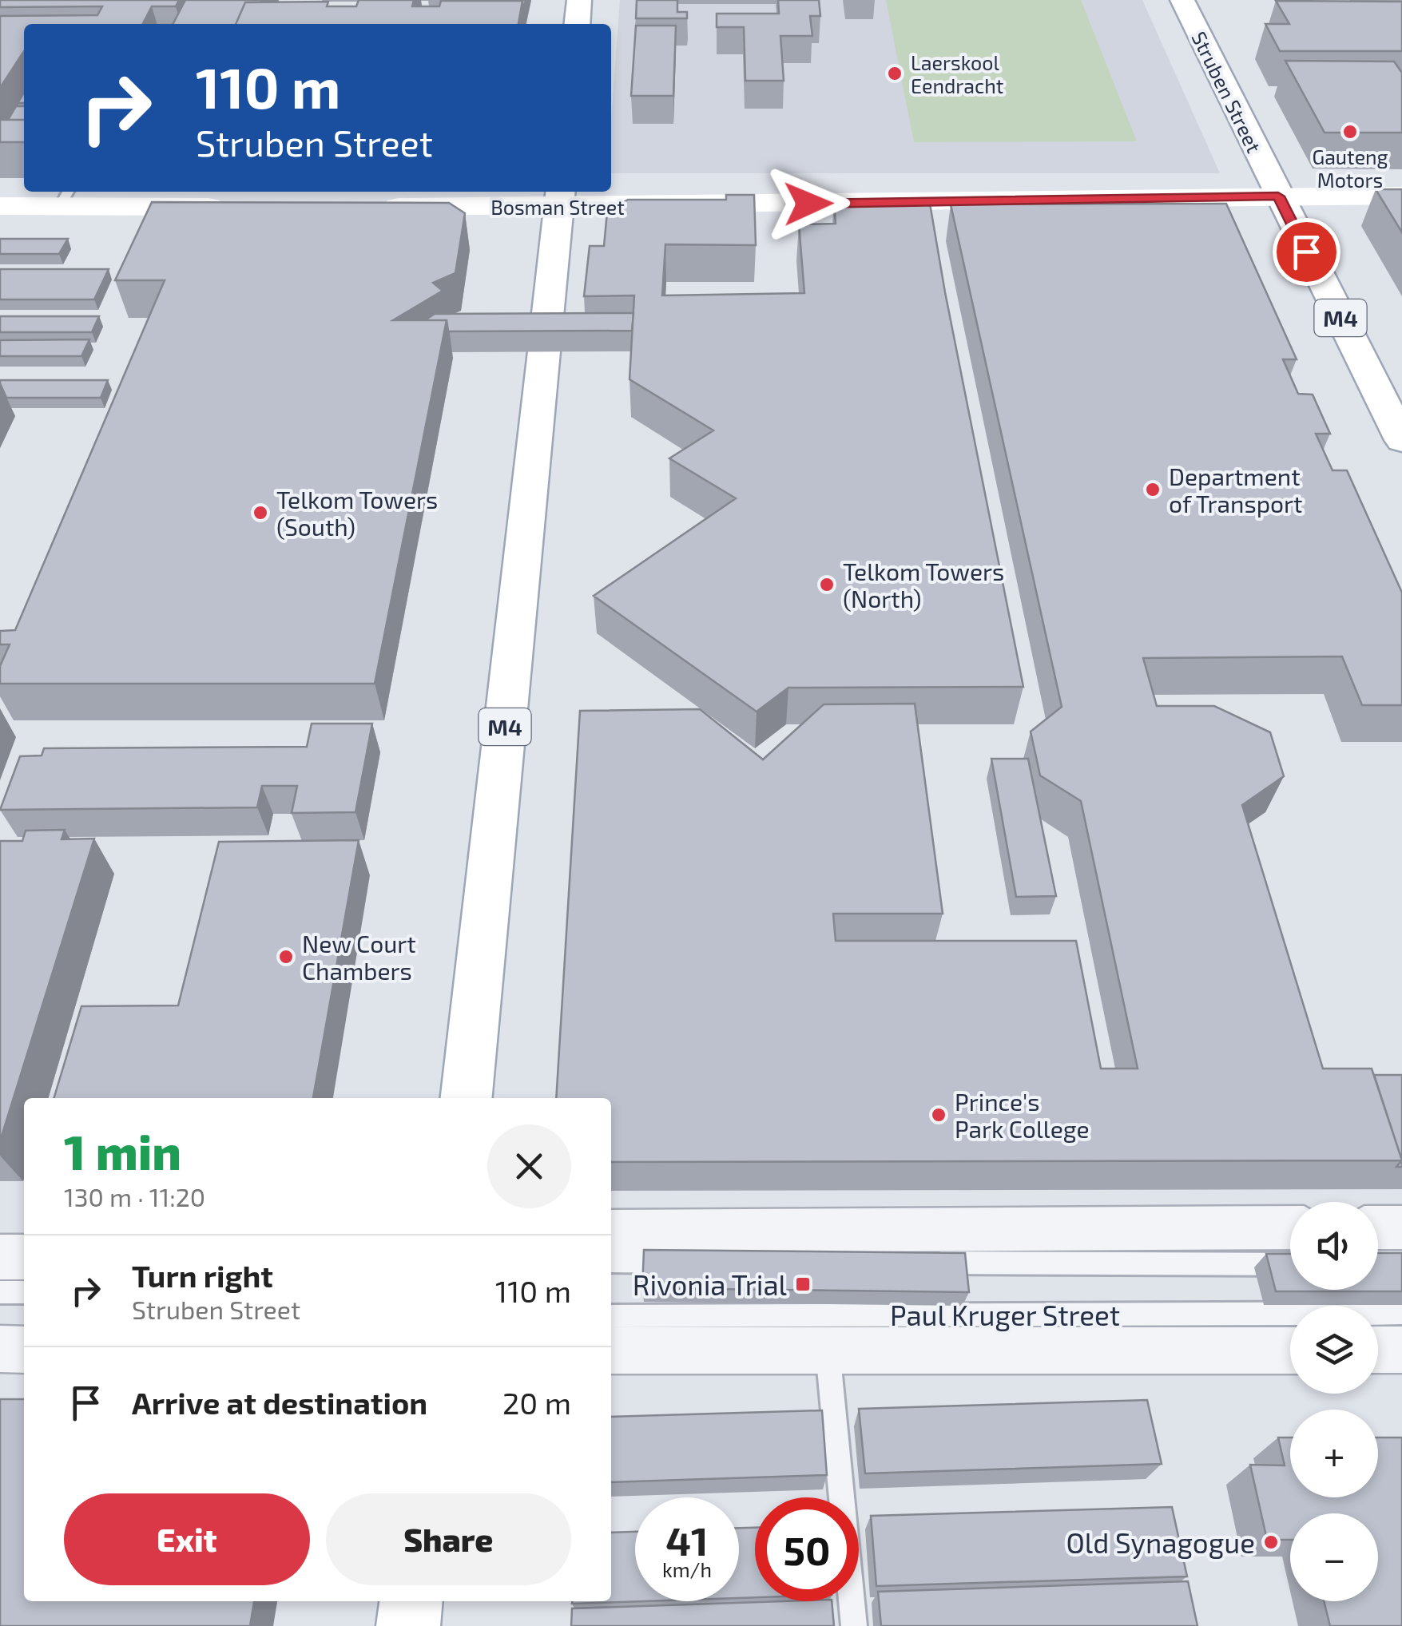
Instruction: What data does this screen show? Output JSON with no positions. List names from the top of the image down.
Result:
{
  "streets": {
    "main road": ["Struben Street", "Bosman Street", "M4"],
    "street": ["Paul Kruger Street"]
  },
  "crossings": [
    ["Struben Street", "Bosman Street"],
    ["Bosman Street", "M4"]
  ],
  "places": {
    "other": [
      "Laerskool Eendracht",
      "Gauteng Motors",
      "Department of Transport",
      "Telkom Towers (South)",
      "Telkom Towers (North)",
      "New Court Chambers",
      "Prince's Park College",
      "Old Synagogue"
    ],
    "transit": ["Rivonia Trial"]
  },
  "page": {
    "turn": ["110 m", "Struben Street"],
    "heading": ["1 min", "130 m · 11:20"],
    "map_buttons": ["+", "−"],
    "list": [
      {
        "name": "Turn right",
        "note": "Struben Street",
        "value": "110 m"
      },
      {
        "name": "Arrive at destination",
        "value": "20 m"
      }
    ],
    "buttons": ["Exit", "Share"],
    "speed": "41 km/h",
    "limit": "50"
  }
}
